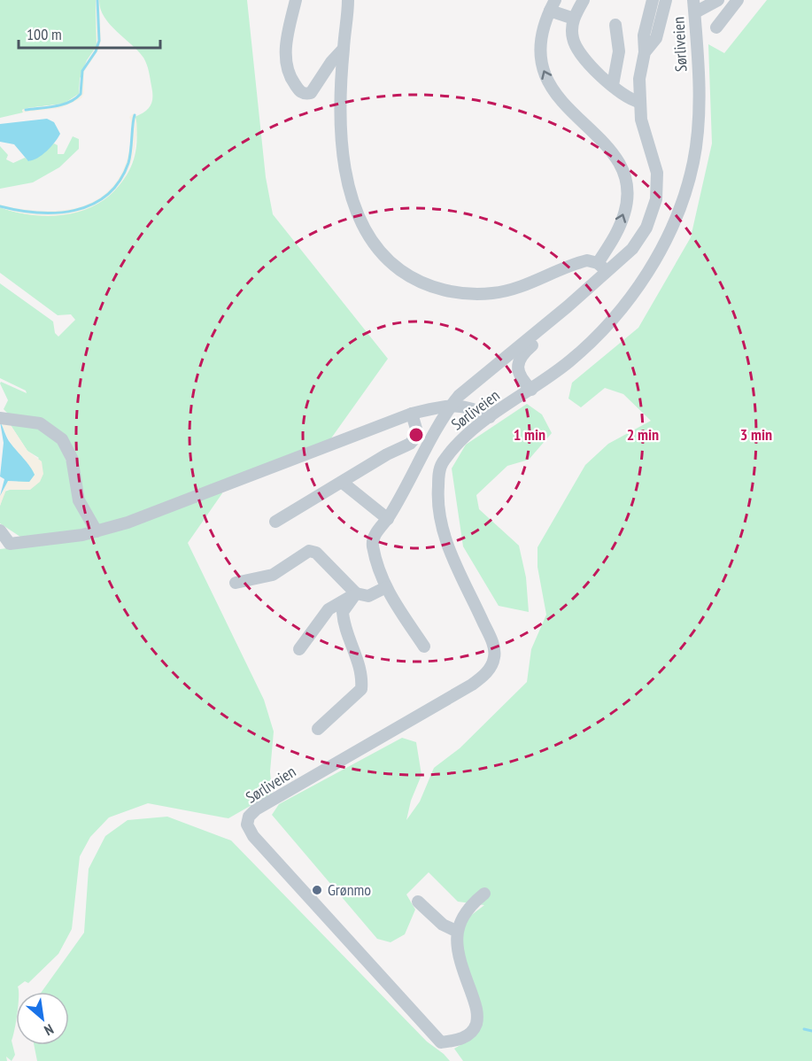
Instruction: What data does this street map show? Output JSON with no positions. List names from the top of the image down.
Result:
{
  "streets": {
    "street": ["Sørliveien"]
  },
  "places": ["Grønmo"],
  "scale_bar": "100 m",
  "north": "bottom right",
  "rings": ["1 min", "2 min", "3 min"]
}
